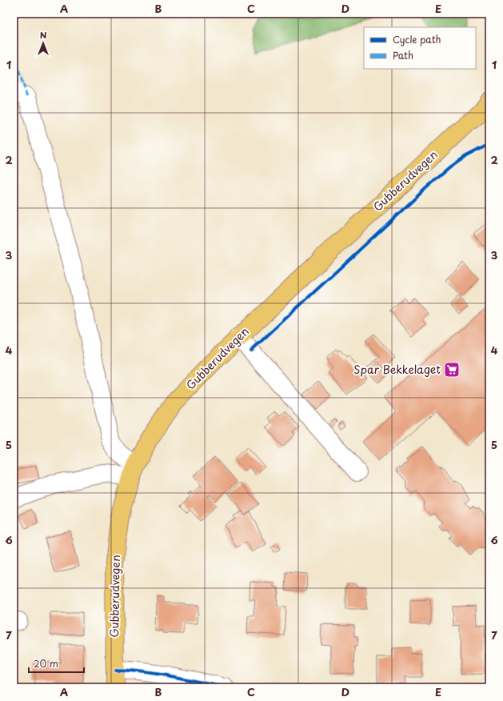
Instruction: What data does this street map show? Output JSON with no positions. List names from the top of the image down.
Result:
{
  "streets": {
    "main road": ["Gubberudvegen"]
  },
  "places": {
    "supermarket": ["Spar Bekkelaget"]
  },
  "legend": ["Cycle path", "Path"],
  "scale_bar": "20 m",
  "north": "top",
  "grid": {
    "columns": [
      "A",
      "B",
      "C",
      "D",
      "E"
    ],
    "rows": [
      "1",
      "2",
      "3",
      "4",
      "5",
      "6",
      "7"
    ]
  }
}
